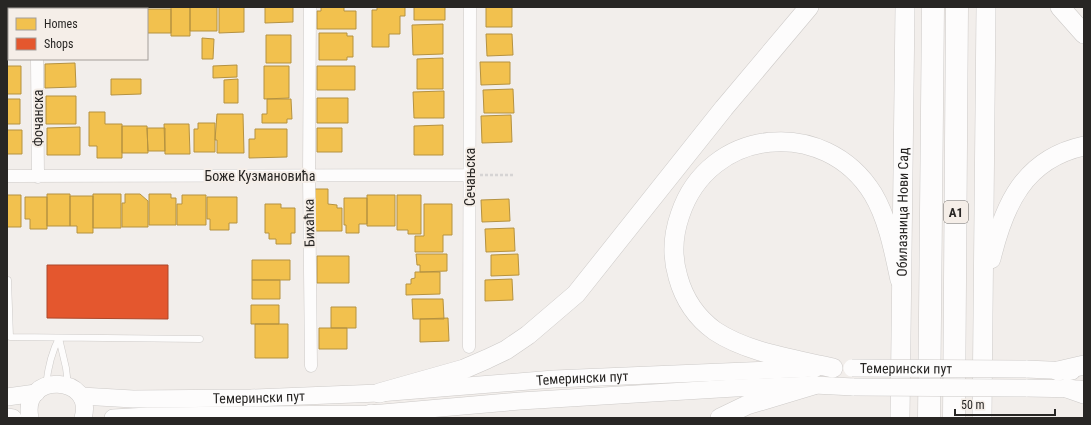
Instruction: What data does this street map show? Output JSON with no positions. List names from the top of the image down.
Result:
{
  "streets": {
    "highway": ["A1"],
    "main road": ["Обилазница Нови Сад", "Темерински пут"],
    "street": [
      "Фочанска",
      "Боже Кузмановића",
      "Сечањска",
      "Бихаћка"
    ]
  },
  "crossings": [
    ["Фочанска", "Боже Кузмановића"],
    ["Боже Кузмановића", "Сечањска"],
    ["Боже Кузмановића", "Бихаћка"]
  ],
  "legend": ["Homes", "Shops"],
  "scale_bar": "50 m"
}
